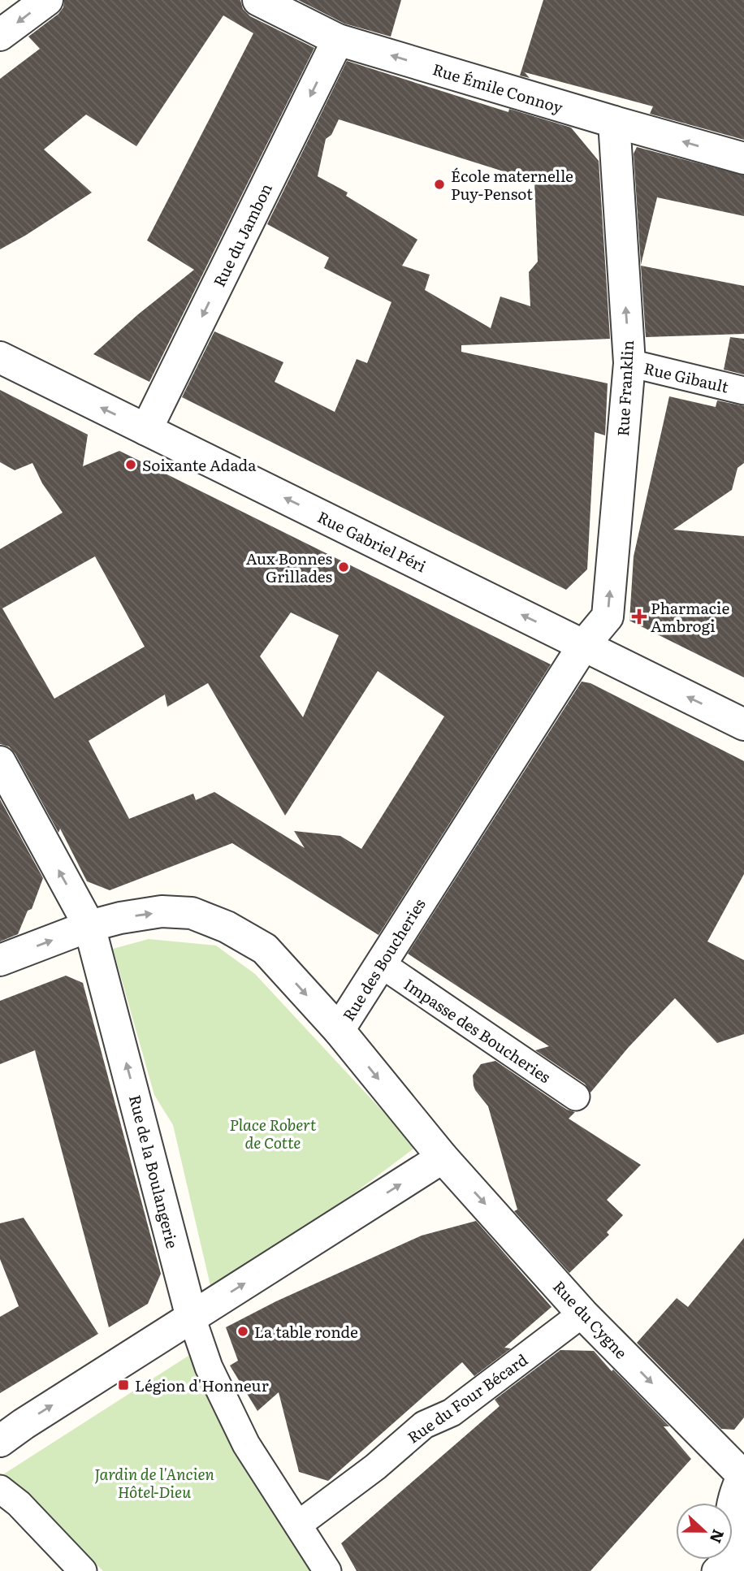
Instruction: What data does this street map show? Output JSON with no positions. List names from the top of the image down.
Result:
{
  "streets": {
    "street": [
      "Rue Émile Connoy",
      "Rue du Jambon",
      "Rue Gibault",
      "Rue Franklin",
      "Rue Gabriel Péri",
      "Rue des Boucheries",
      "Impasse des Boucheries",
      "Rue de la Boulangerie",
      "Rue du Cygne",
      "Rue du Four Bécard"
    ]
  },
  "crossings": [
    ["Rue Émile Connoy", "Rue du Jambon"],
    ["Rue Émile Connoy", "Rue Franklin"],
    ["Rue du Jambon", "Rue Gabriel Péri"],
    ["Rue Gibault", "Rue Franklin"],
    ["Rue Franklin", "Rue Gabriel Péri"],
    ["Rue Franklin", "Rue des Boucheries"],
    ["Rue Gabriel Péri", "Rue des Boucheries"],
    ["Rue des Boucheries", "Impasse des Boucheries"],
    ["Rue des Boucheries", "Rue de la Boulangerie"],
    ["Rue des Boucheries", "Rue du Cygne"],
    ["Rue de la Boulangerie", "Rue du Four Bécard"],
    ["Rue du Cygne", "Rue du Four Bécard"]
  ],
  "one_way": [
    "Rue Émile Connoy",
    "Rue du Jambon",
    "Rue Franklin",
    "Rue Gabriel Péri",
    "Rue des Boucheries",
    "Rue de la Boulangerie",
    "Rue du Cygne"
  ],
  "parks": ["Place Robert de Cotte", "Jardin de l'Ancien Hôtel-Dieu"],
  "places": {
    "other": [
      "École maternelle Puy-Pensot",
      "Soixante Adada",
      "Aux Bonnes Grillades",
      "La table ronde"
    ],
    "health": ["Pharmacie Ambrogi"],
    "transit": ["Légion d'Honneur"]
  },
  "north": "right"
}
